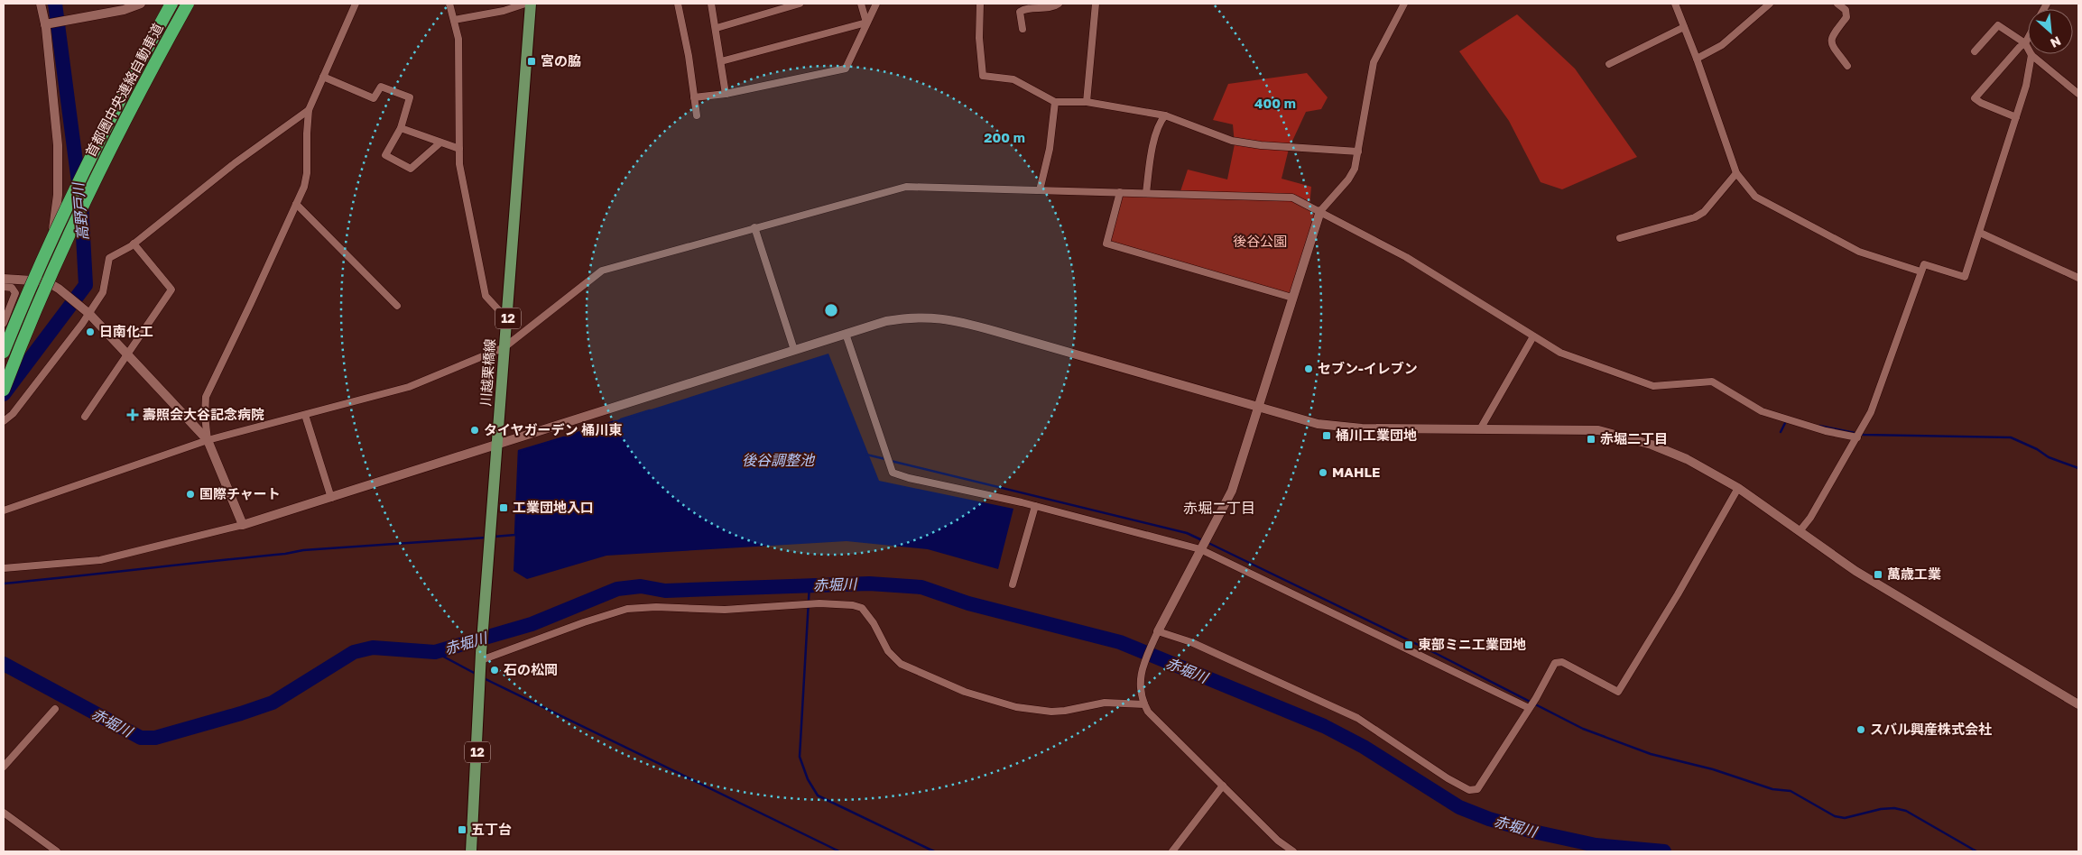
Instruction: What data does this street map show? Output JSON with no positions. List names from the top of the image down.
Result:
{
  "streets": {
    "highway": ["首都圏中央連絡自動車道"],
    "main road": ["12", "川越栗橋線"]
  },
  "districts": ["赤堀二丁目"],
  "water": ["高野戸川", "後谷調整池", "赤堀川"],
  "parks": ["後谷公園"],
  "places": {
    "transit": [
      "宮の脇",
      "桶川工業団地",
      "赤堀二丁目",
      "工業団地入口",
      "萬歳工業",
      "東部ミニ工業団地",
      "五丁台"
    ],
    "other": [
      "日南化工",
      "セブン-イレブン",
      "タイヤガーデン 桶川東",
      "MAHLE",
      "国際チャート",
      "石の松岡",
      "スバル興産株式会社"
    ],
    "health": ["壽照会大谷記念病院"]
  },
  "north": "bottom right",
  "rings": ["400 m", "200 m"]
}
